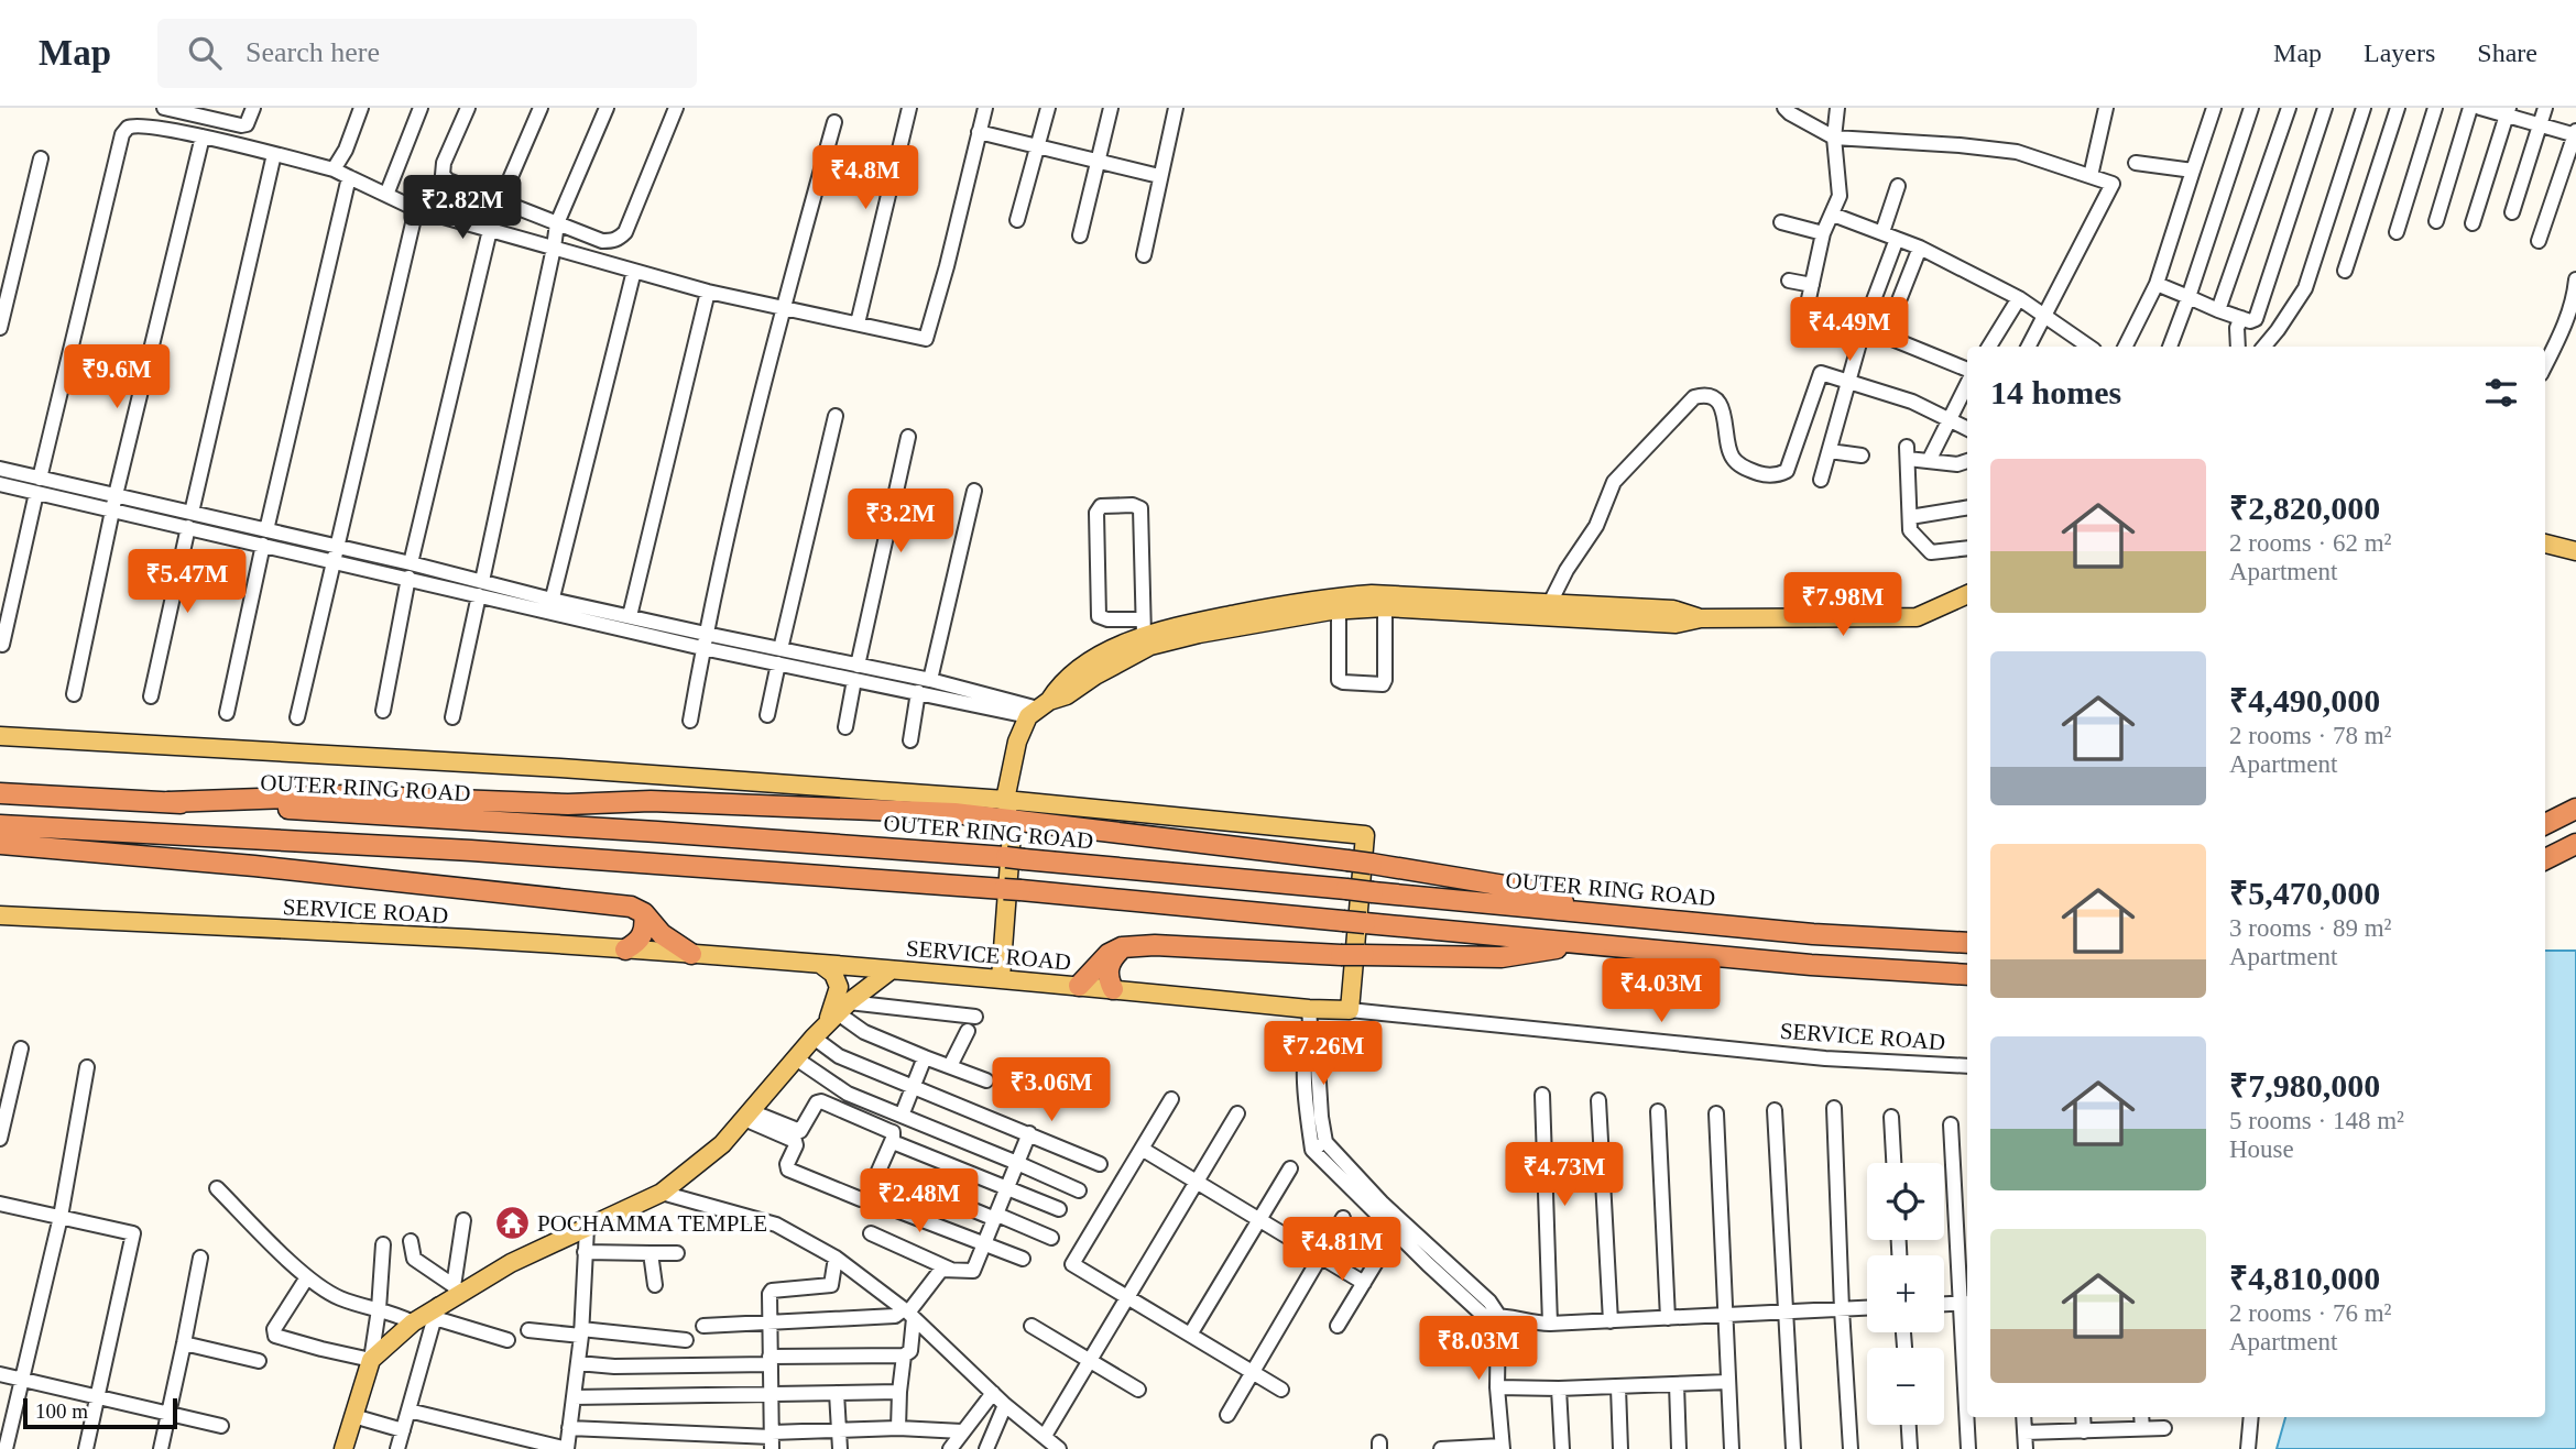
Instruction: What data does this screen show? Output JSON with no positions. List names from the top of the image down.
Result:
{
  "streets": {
    "highway": ["OUTER RING ROAD"],
    "main road": ["SERVICE ROAD"]
  },
  "places": {
    "temple": ["POCHAMMA TEMPLE"]
  },
  "scale_bar": "100 m",
  "page": {
    "header": "Map",
    "search": "Search here",
    "nav": ["Map", "Layers", "Share"],
    "price": [
      "₹4.8M",
      "₹2.82M",
      "₹4.49M",
      "₹9.6M",
      "₹3.2M",
      "₹5.47M",
      "₹7.98M",
      "₹4.03M",
      "₹7.26M",
      "₹3.06M",
      "₹4.73M",
      "₹2.48M",
      "₹4.81M",
      "₹8.03M"
    ],
    "heading": "14 homes",
    "list": [
      {
        "name": "₹2,820,000",
        "note": "2 rooms · 62 m² · Apartment"
      },
      {
        "name": "₹4,490,000",
        "note": "2 rooms · 78 m² · Apartment"
      },
      {
        "name": "₹5,470,000",
        "note": "3 rooms · 89 m² · Apartment"
      },
      {
        "name": "₹7,980,000",
        "note": "5 rooms · 148 m² · House"
      },
      {
        "name": "₹4,810,000",
        "note": "2 rooms · 76 m² · Apartment"
      }
    ],
    "map_buttons": ["+", "−"],
    "scale": "100 m"
  }
}
